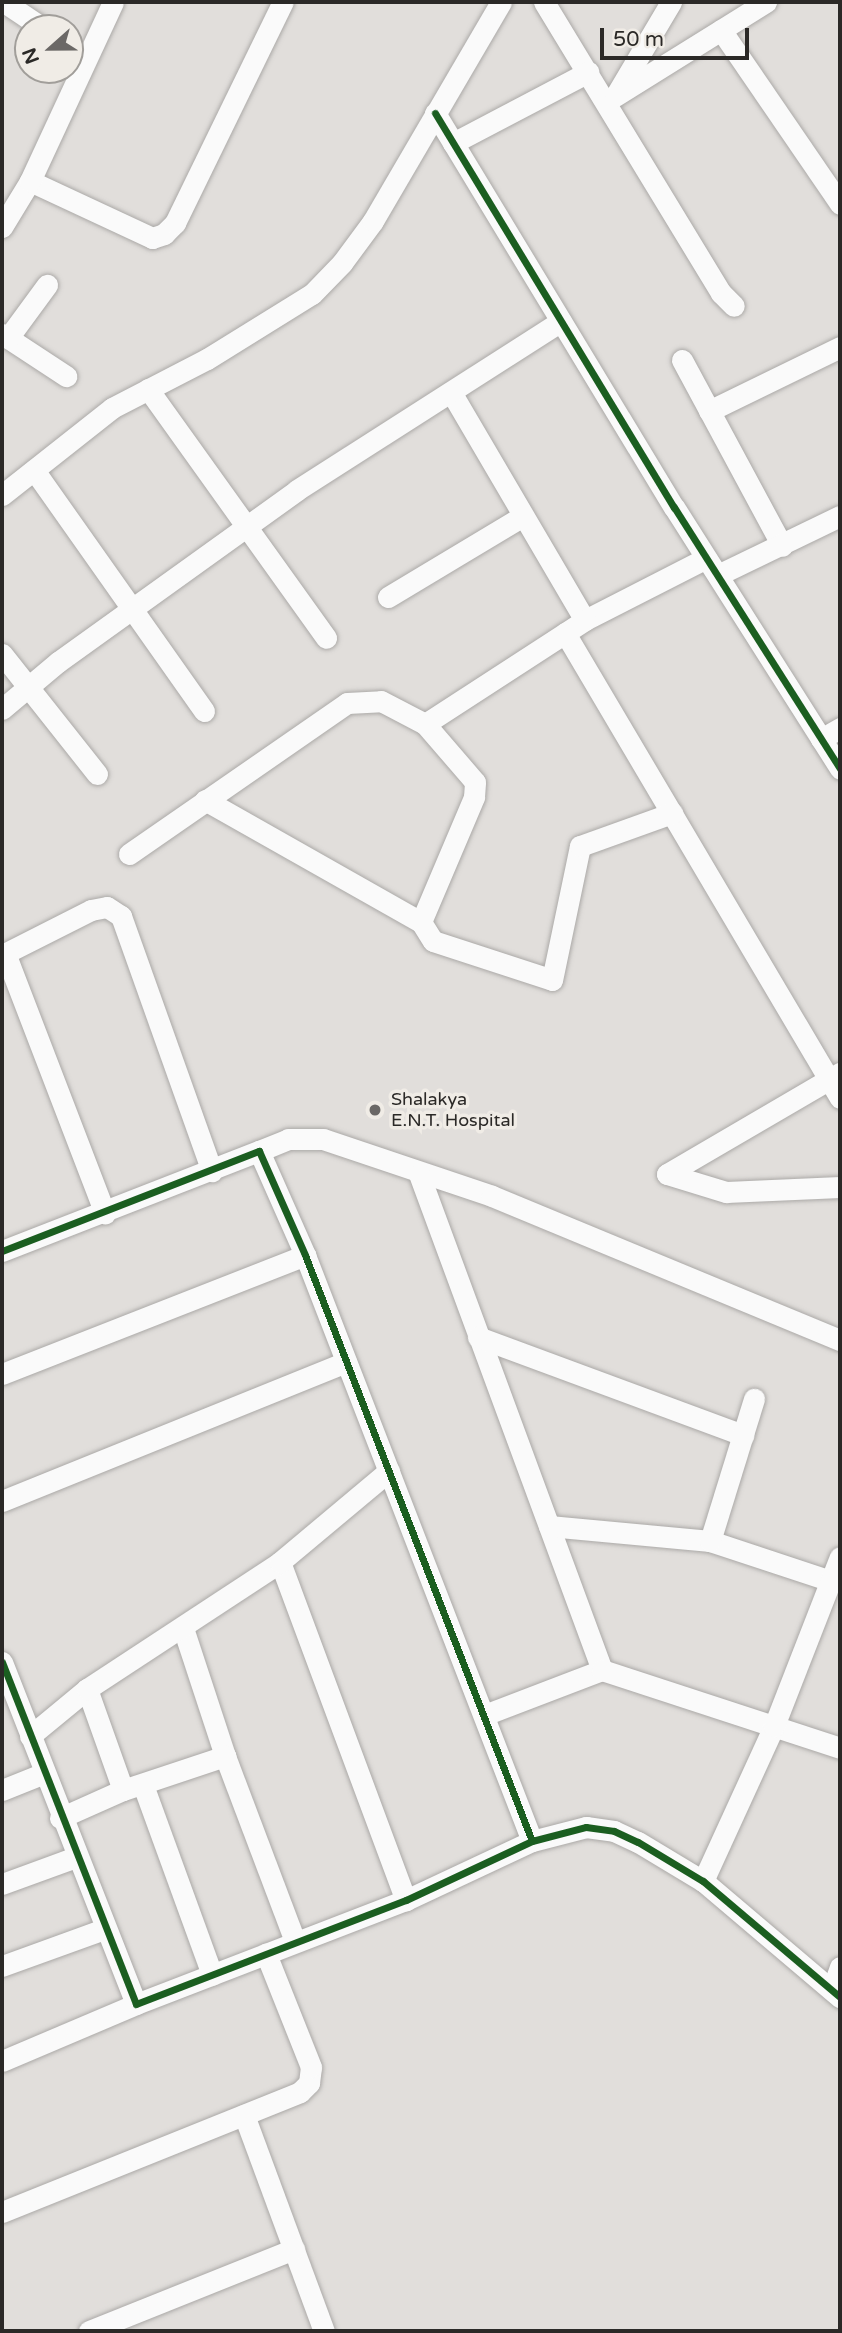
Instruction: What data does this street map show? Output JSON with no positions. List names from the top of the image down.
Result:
{
  "places": ["Shalakya E.N.T. Hospital"],
  "scale_bar": "50 m",
  "north": "left"
}
